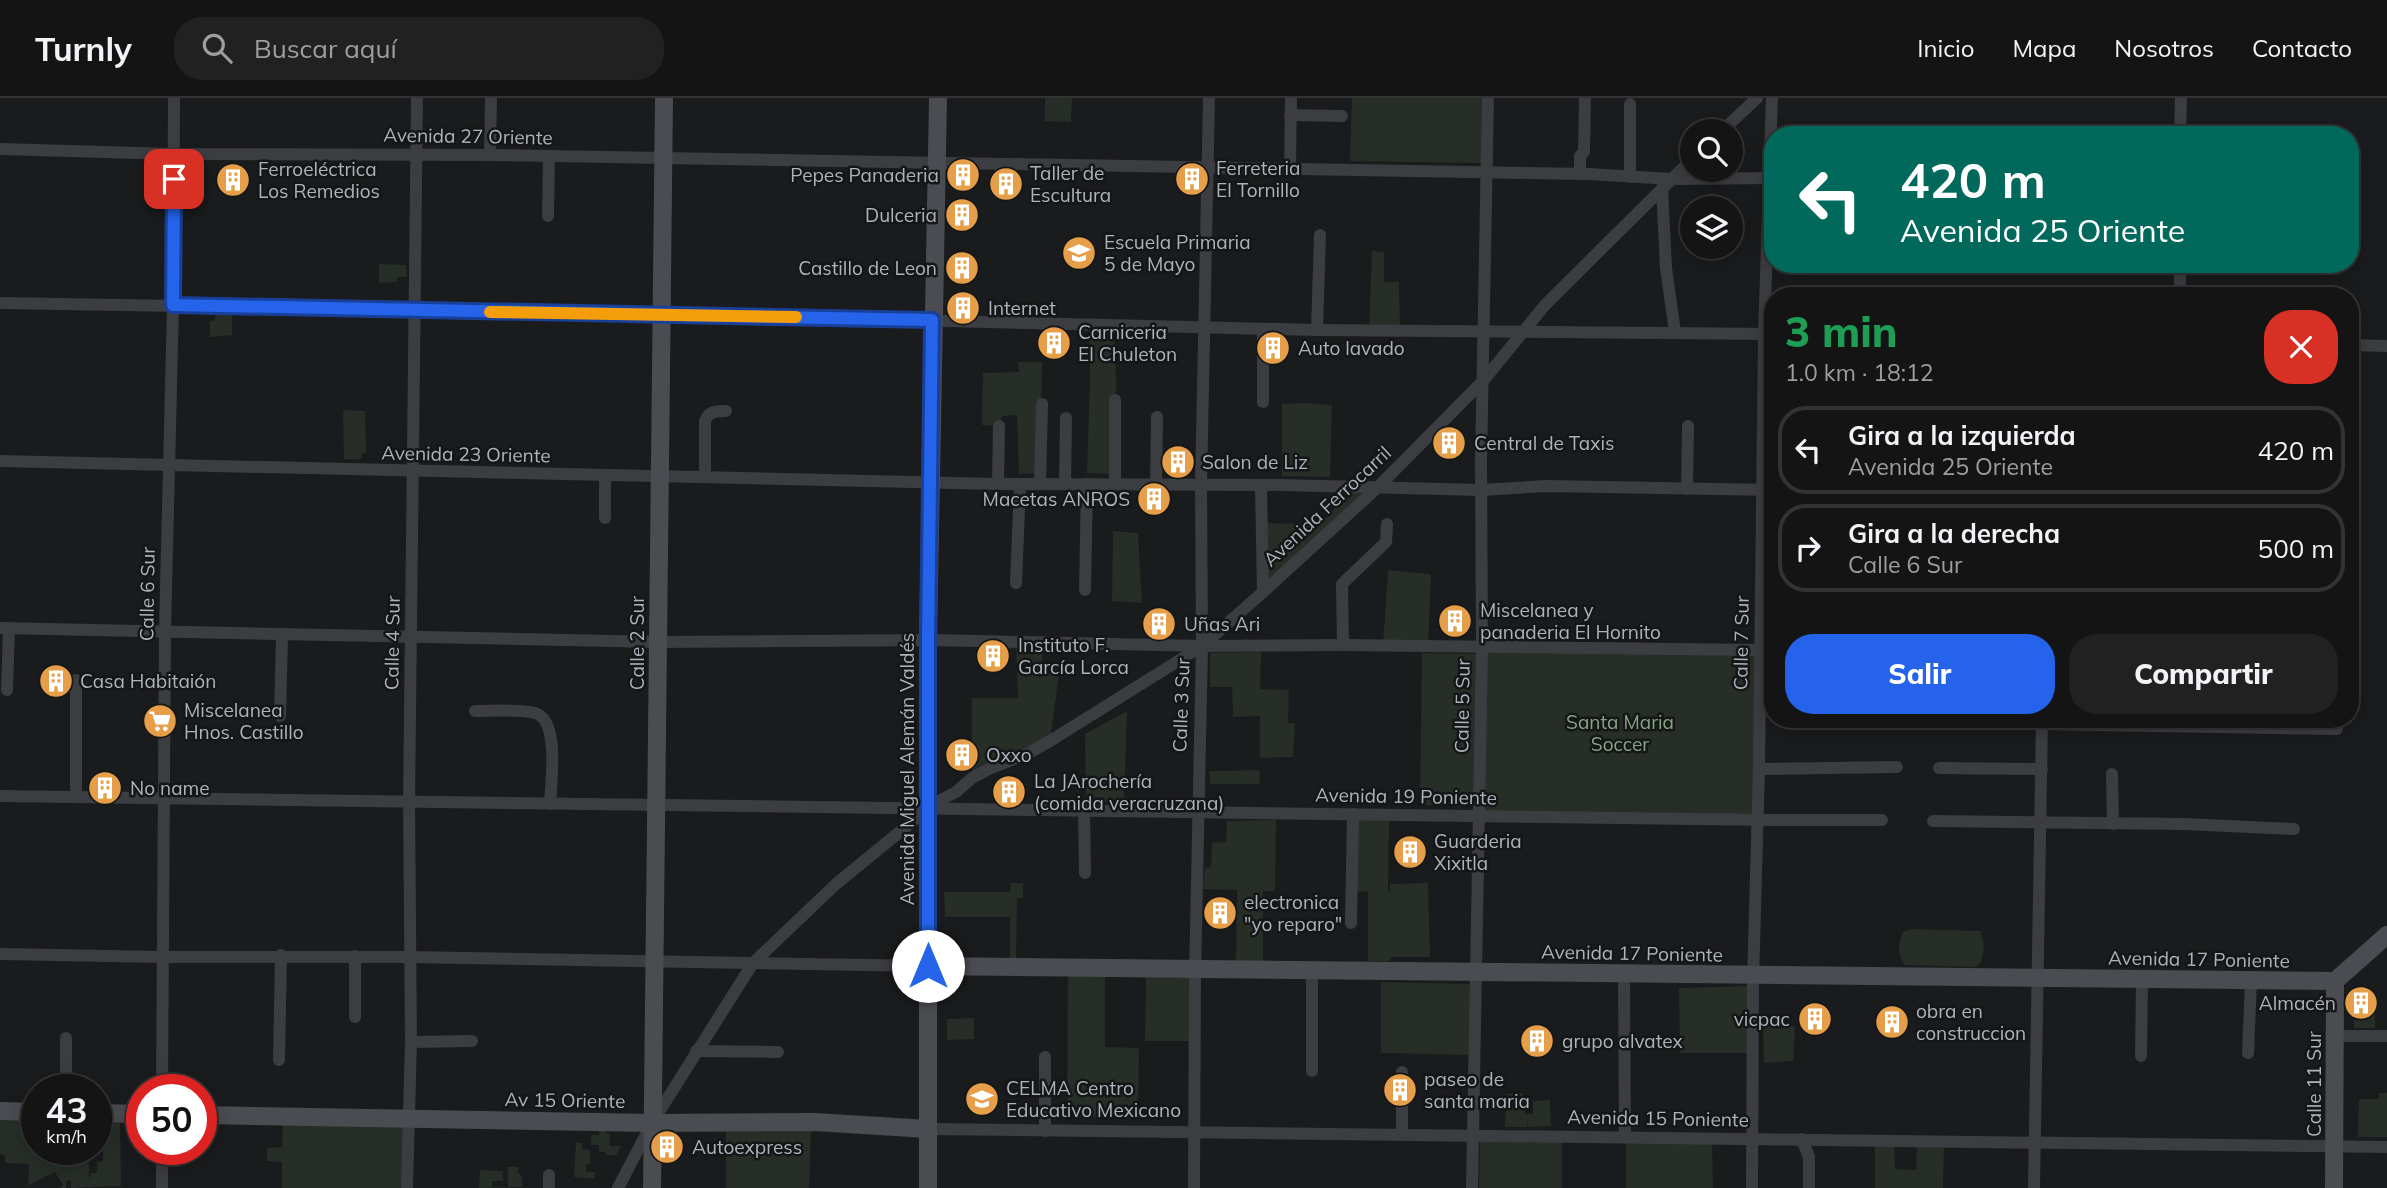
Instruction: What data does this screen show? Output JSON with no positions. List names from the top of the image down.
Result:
{
  "streets": {
    "main road": [
      "Calle 2 Sur",
      "Avenida Miguel Alemán Valdés",
      "Avenida 17 Poniente",
      "Calle 11 Sur",
      "Av 15 Oriente"
    ],
    "street": [
      "Avenida 27 Oriente",
      "Avenida 23 Oriente",
      "Avenida Ferrocarril",
      "Calle 6 Sur",
      "Calle 4 Sur",
      "Calle 7 Sur",
      "Calle 3 Sur",
      "Calle 5 Sur",
      "Avenida 19 Poniente",
      "Avenida 15 Poniente"
    ]
  },
  "crossings": [
    ["Avenida 27 Oriente", "Avenida Ferrocarril"],
    ["Avenida 27 Oriente", "Calle 6 Sur"],
    ["Avenida 27 Oriente", "Calle 4 Sur"],
    ["Avenida 27 Oriente", "Calle 2 Sur"],
    ["Avenida 27 Oriente", "Calle 3 Sur"],
    ["Avenida 27 Oriente", "Calle 5 Sur"],
    ["Avenida 27 Oriente", "Avenida Miguel Alemán Valdés"],
    ["Avenida 23 Oriente", "Avenida Ferrocarril"],
    ["Avenida 23 Oriente", "Calle 6 Sur"],
    ["Avenida 23 Oriente", "Calle 4 Sur"],
    ["Avenida 23 Oriente", "Calle 2 Sur"],
    ["Avenida 23 Oriente", "Calle 3 Sur"],
    ["Avenida 23 Oriente", "Calle 5 Sur"],
    ["Avenida 23 Oriente", "Avenida Miguel Alemán Valdés"],
    ["Avenida Ferrocarril", "Calle 2 Sur"],
    ["Avenida Ferrocarril", "Calle 3 Sur"],
    ["Avenida Ferrocarril", "Calle 5 Sur"],
    ["Avenida Ferrocarril", "Avenida Miguel Alemán Valdés"],
    ["Avenida Ferrocarril", "Avenida 19 Poniente"],
    ["Avenida Ferrocarril", "Av 15 Oriente"],
    ["Calle 6 Sur", "Avenida 19 Poniente"],
    ["Calle 4 Sur", "Avenida 19 Poniente"],
    ["Calle 4 Sur", "Av 15 Oriente"],
    ["Calle 2 Sur", "Avenida 19 Poniente"],
    ["Calle 2 Sur", "Av 15 Oriente"],
    ["Calle 7 Sur", "Avenida 19 Poniente"],
    ["Calle 7 Sur", "Avenida 17 Poniente"],
    ["Calle 7 Sur", "Avenida 15 Poniente"],
    ["Calle 3 Sur", "Avenida 19 Poniente"],
    ["Calle 3 Sur", "Avenida 17 Poniente"],
    ["Calle 3 Sur", "Avenida 15 Poniente"],
    ["Calle 5 Sur", "Avenida 19 Poniente"],
    ["Calle 5 Sur", "Avenida 17 Poniente"],
    ["Calle 5 Sur", "Avenida 15 Poniente"],
    ["Avenida Miguel Alemán Valdés", "Avenida 19 Poniente"],
    ["Avenida Miguel Alemán Valdés", "Avenida 17 Poniente"],
    ["Avenida Miguel Alemán Valdés", "Av 15 Oriente"],
    ["Avenida Miguel Alemán Valdés", "Avenida 15 Poniente"],
    ["Avenida 17 Poniente", "Calle 11 Sur"],
    ["Calle 11 Sur", "Avenida 15 Poniente"],
    ["Av 15 Oriente", "Avenida 15 Poniente"]
  ],
  "parks": ["Santa Maria Soccer"],
  "places": {
    "building": [
      "Pepes Panaderia",
      "Ferreteria El Tornillo",
      "Ferroeléctrica Los Remedios",
      "Taller de Escultura",
      "Dulceria",
      "Castillo de Leon",
      "Internet",
      "Carniceria El Chuleton",
      "Auto lavado",
      "Central de Taxis",
      "Salon de Liz",
      "Macetas ANROS",
      "Miscelanea y panaderia El Hornito",
      "Uñas Ari",
      "Instituto F. García Lorca",
      "Casa Habitaión",
      "Oxxo",
      "No name",
      "La JArochería (comida veracruzana)",
      "Guarderia Xixitla",
      "electronica \"yo reparo\"",
      "Almacén",
      "vicpac",
      "obra en construccion",
      "grupo alvatex",
      "paseo de santa maria",
      "Autoexpress"
    ],
    "school or university": ["Escuela Primaria 5 de Mayo", "CELMA Centro Educativo Mexicano"],
    "supermarket": ["Miscelanea Hnos. Castillo"]
  },
  "page": {
    "header": "Turnly",
    "search": "Buscar aquí",
    "nav": [
      "Inicio",
      "Mapa",
      "Nosotros",
      "Contacto"
    ],
    "turn": ["420 m", "Avenida 25 Oriente"],
    "heading": ["3 min", "1.0 km · 18:12"],
    "list": [
      {
        "name": "Gira a la izquierda",
        "note": "Avenida 25 Oriente",
        "value": "420 m"
      },
      {
        "name": "Gira a la derecha",
        "note": "Calle 6 Sur",
        "value": "500 m"
      }
    ],
    "buttons": ["Salir", "Compartir"],
    "speed": "43 km/h",
    "limit": "50"
  }
}
